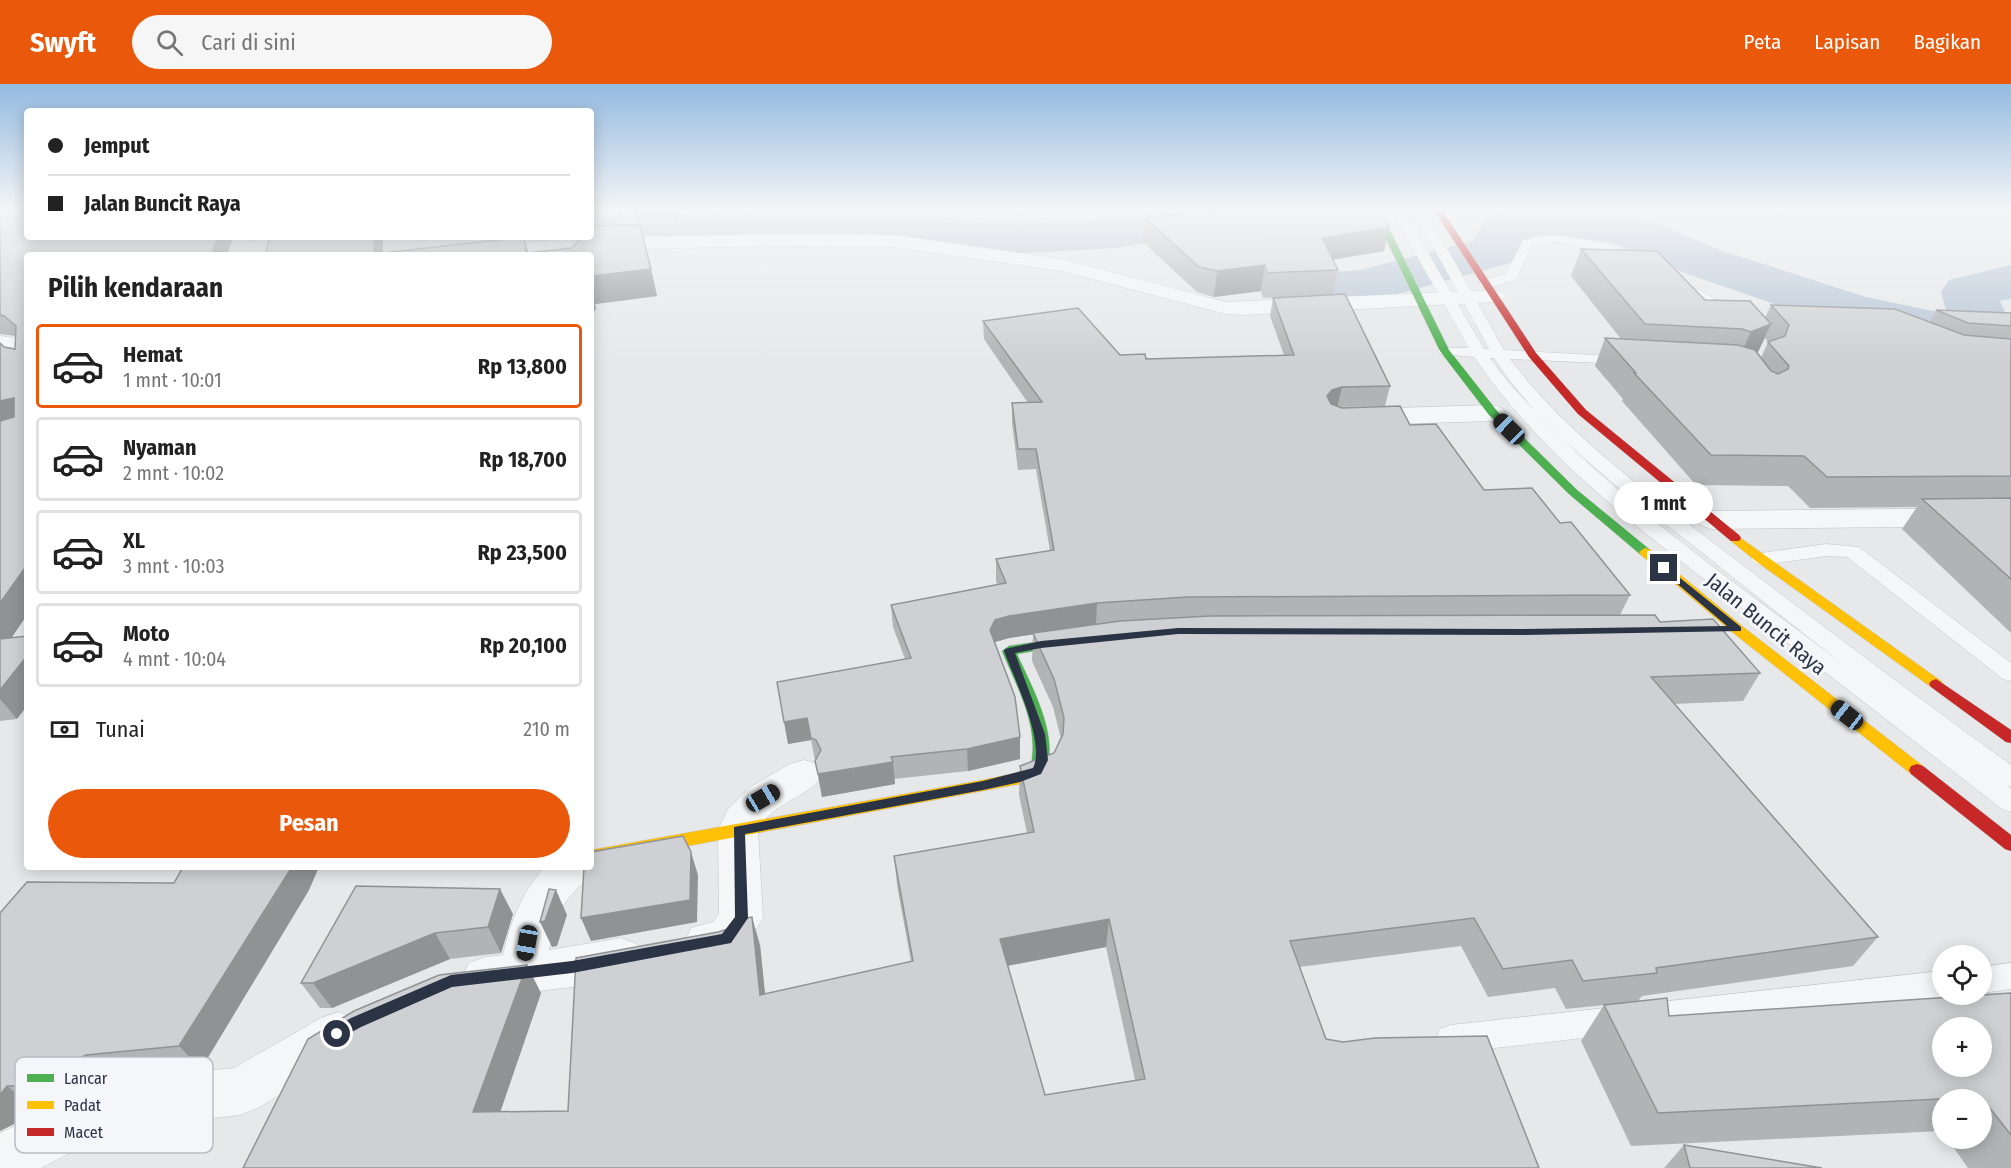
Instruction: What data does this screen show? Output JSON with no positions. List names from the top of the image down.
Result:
{
  "streets": {
    "main road": ["Jalan Buncit Raya"]
  },
  "legend": ["Lancar", "Padat", "Macet"],
  "page": {
    "header": "Swyft",
    "search": "Cari di sini",
    "nav": ["Peta", "Lapisan", "Bagikan"],
    "banner": ["Jemput", "Jalan Buncit Raya"],
    "heading": "Pilih kendaraan",
    "list": [
      {
        "name": "Hemat",
        "note": "1 mnt · 10:01",
        "value": "Rp 13,800"
      },
      {
        "name": "Nyaman",
        "note": "2 mnt · 10:02",
        "value": "Rp 18,700"
      },
      {
        "name": "XL",
        "note": "3 mnt · 10:03",
        "value": "Rp 23,500"
      },
      {
        "name": "Moto",
        "note": "4 mnt · 10:04",
        "value": "Rp 20,100"
      }
    ],
    "bubble": "1 mnt",
    "pay": ["Tunai", "210 m"],
    "buttons": "Pesan",
    "map_buttons": ["+", "−"]
  }
}
